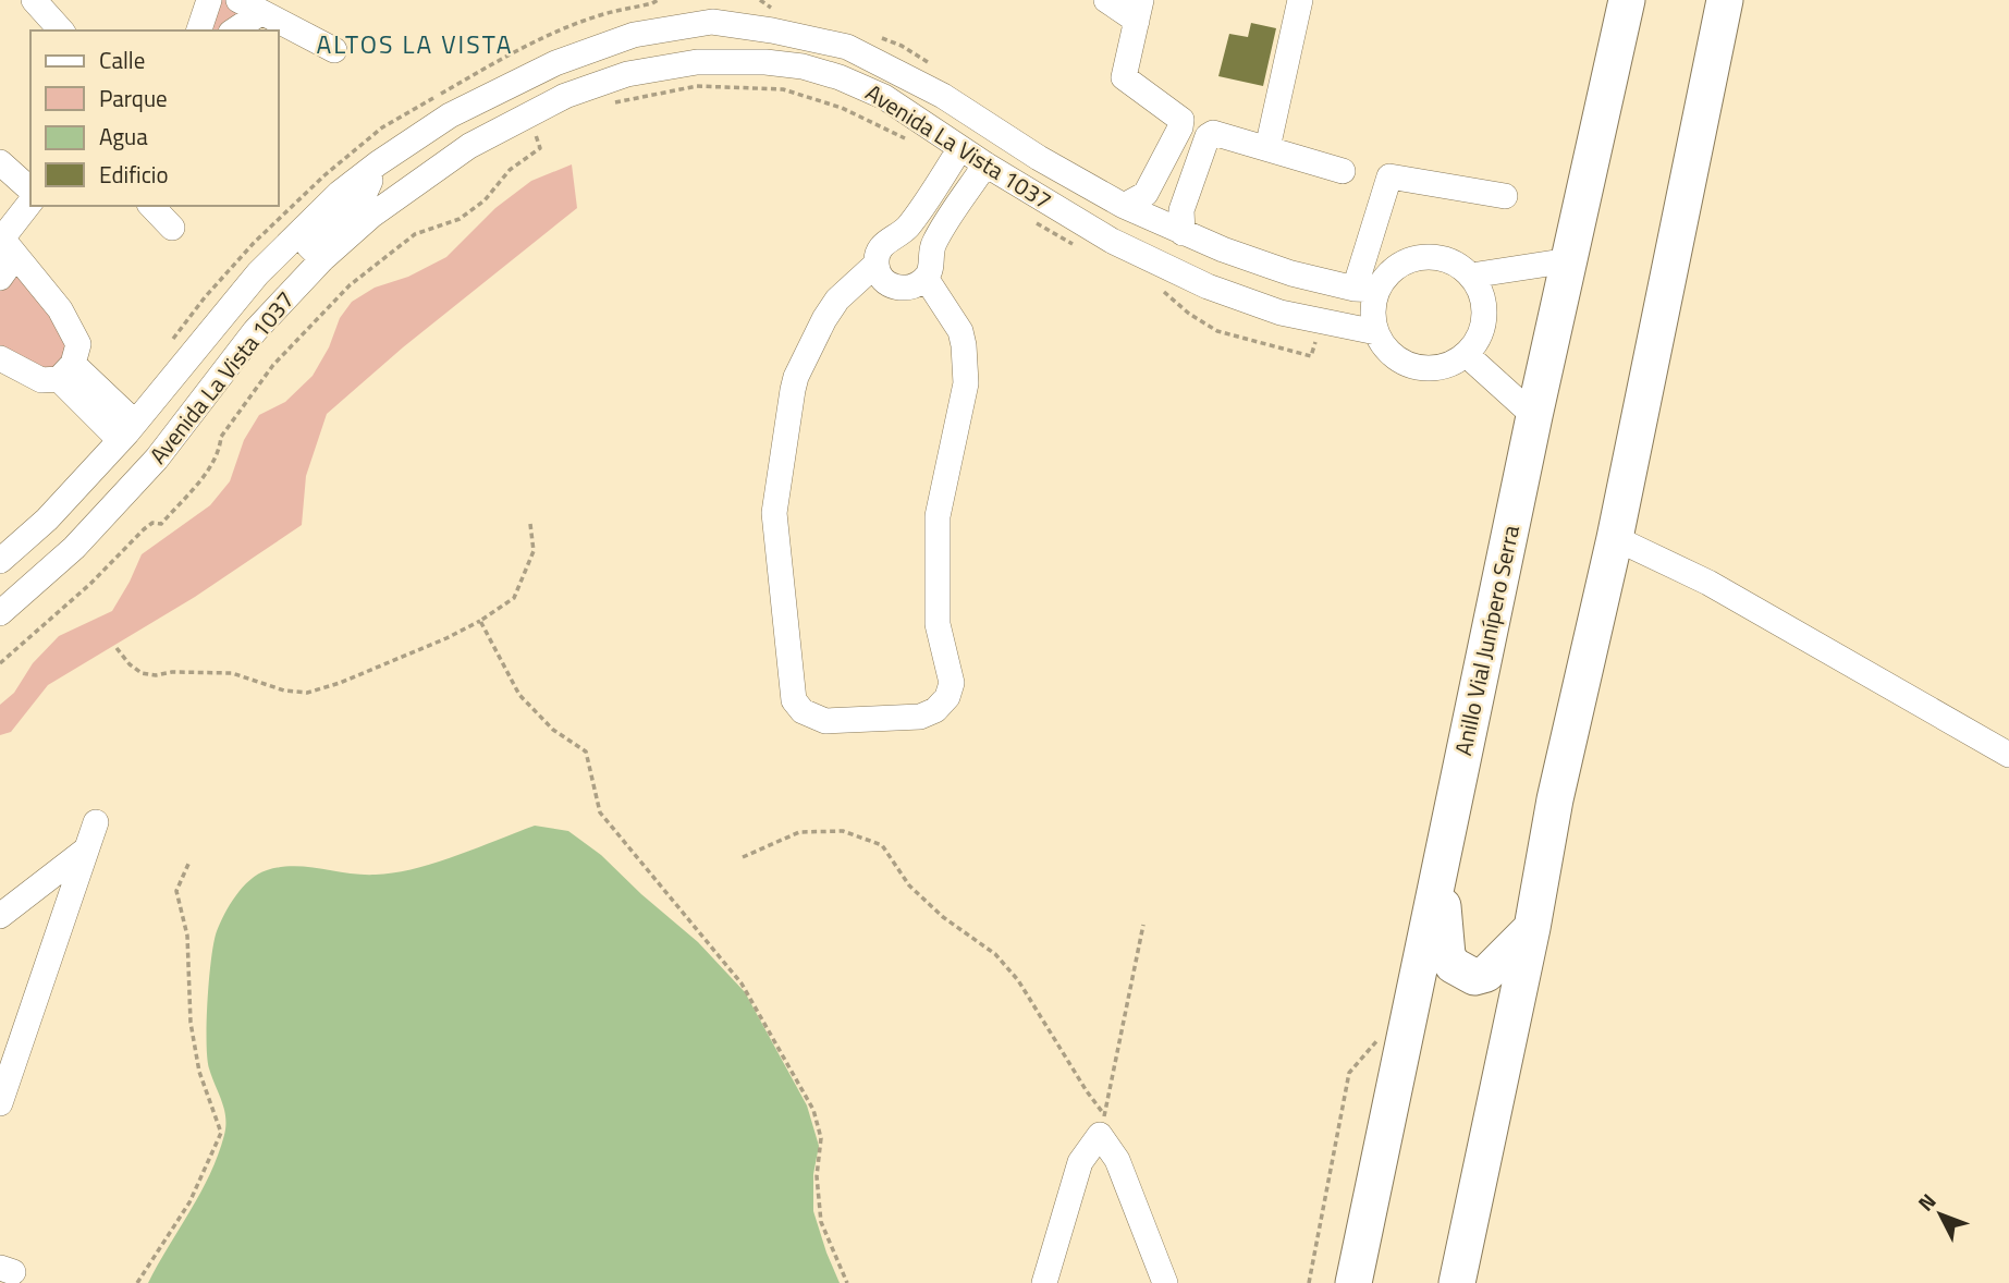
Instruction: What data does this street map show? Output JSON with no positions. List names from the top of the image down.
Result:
{
  "streets": {
    "highway": ["Anillo Vial Junípero Serra"],
    "street": ["Avenida La Vista 1037"]
  },
  "districts": ["ALTOS LA VISTA"],
  "legend": [
    "Calle",
    "Parque",
    "Agua",
    "Edificio"
  ],
  "north": "top left"
}
